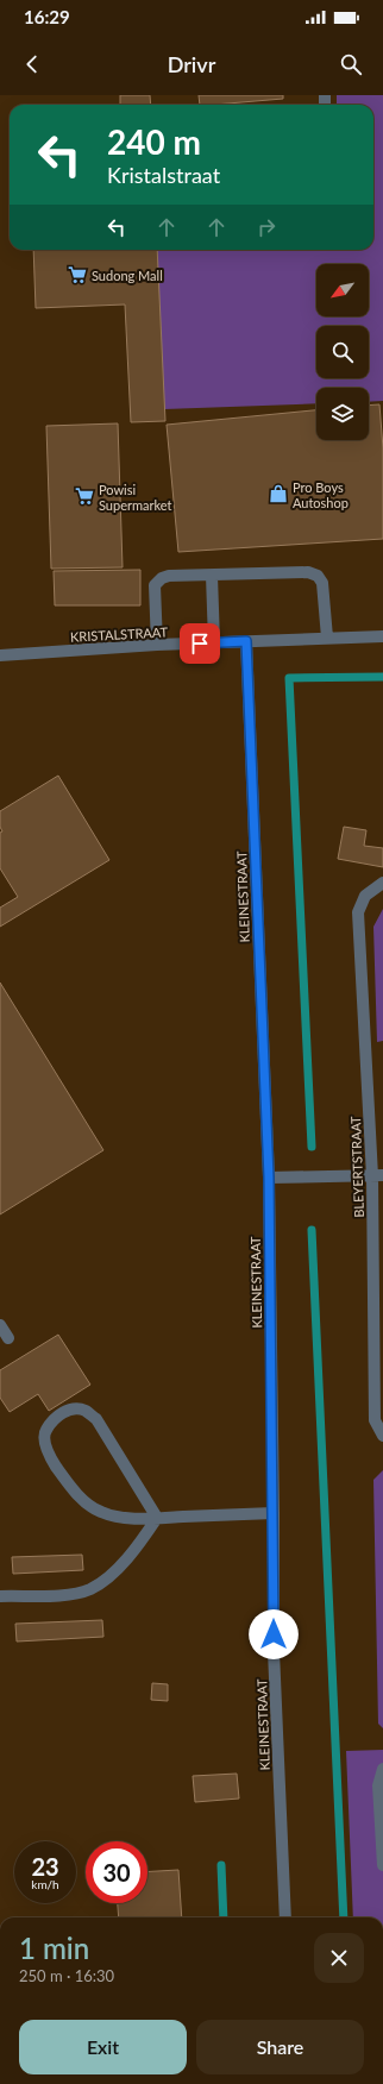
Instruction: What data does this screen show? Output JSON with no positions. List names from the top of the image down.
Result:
{
  "streets": {
    "street": ["KRISTALSTRAAT", "KLEINESTRAAT", "BLEYERTSTRAAT"]
  },
  "crossings": [
    ["KRISTALSTRAAT", "KLEINESTRAAT"]
  ],
  "places": {
    "supermarket": ["Sudong Mall", "Powisi Supermarket"],
    "shop": ["Pro Boys Autoshop"]
  },
  "north": "bottom left",
  "page": {
    "status": "16:29",
    "header": "Drivr",
    "turn": ["240 m", "Kristalstraat"],
    "speed": "23 km/h",
    "limit": "30",
    "heading": ["1 min", "250 m · 16:30"],
    "buttons": ["Exit", "Share"]
  }
}
